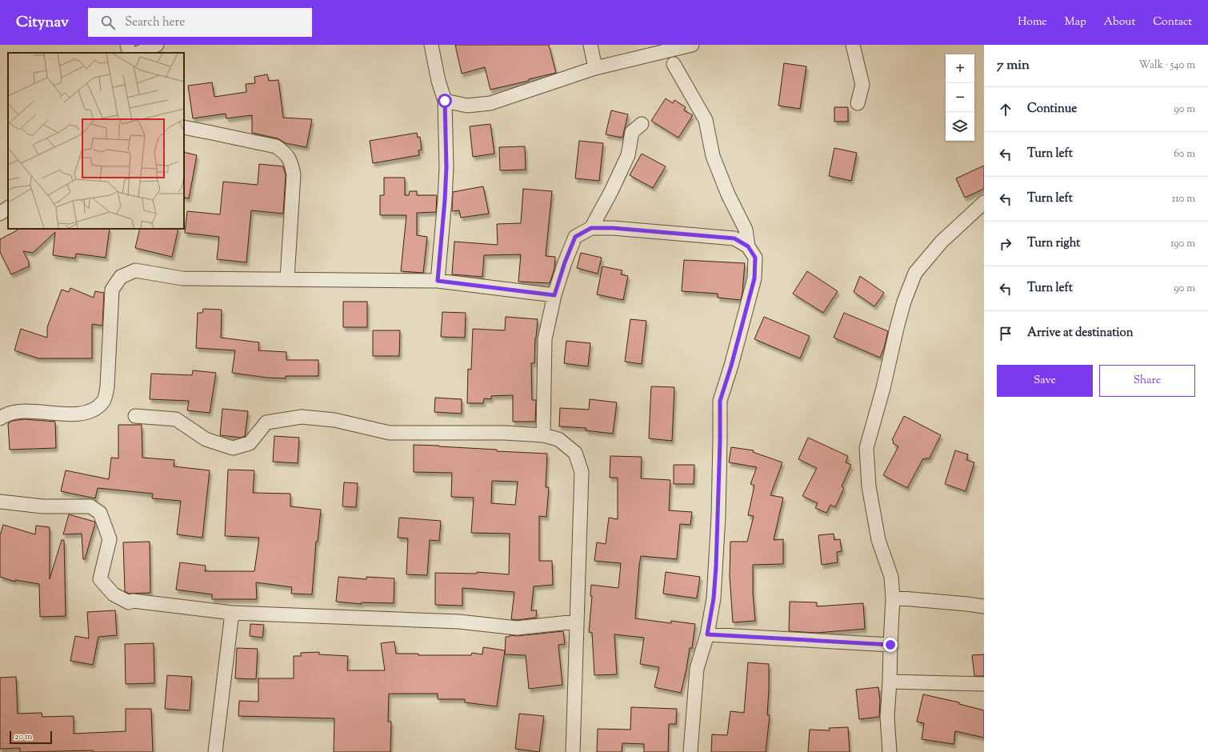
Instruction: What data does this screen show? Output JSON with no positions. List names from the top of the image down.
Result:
{
  "scale_bar": "20 m",
  "page": {
    "header": "Citynav",
    "search": "Search here",
    "nav": [
      "Home",
      "Map",
      "About",
      "Contact"
    ],
    "heading": ["7 min", "Walk · 540 m"],
    "map_buttons": ["+", "−"],
    "list": [
      ["Continue", "90 m"],
      ["Turn left", "60 m"],
      ["Turn left", "110 m"],
      ["Turn right", "190 m"],
      ["Turn left", "90 m"],
      "Arrive at destination"
    ],
    "buttons": ["Save", "Share"],
    "scale": "20 m"
  }
}
